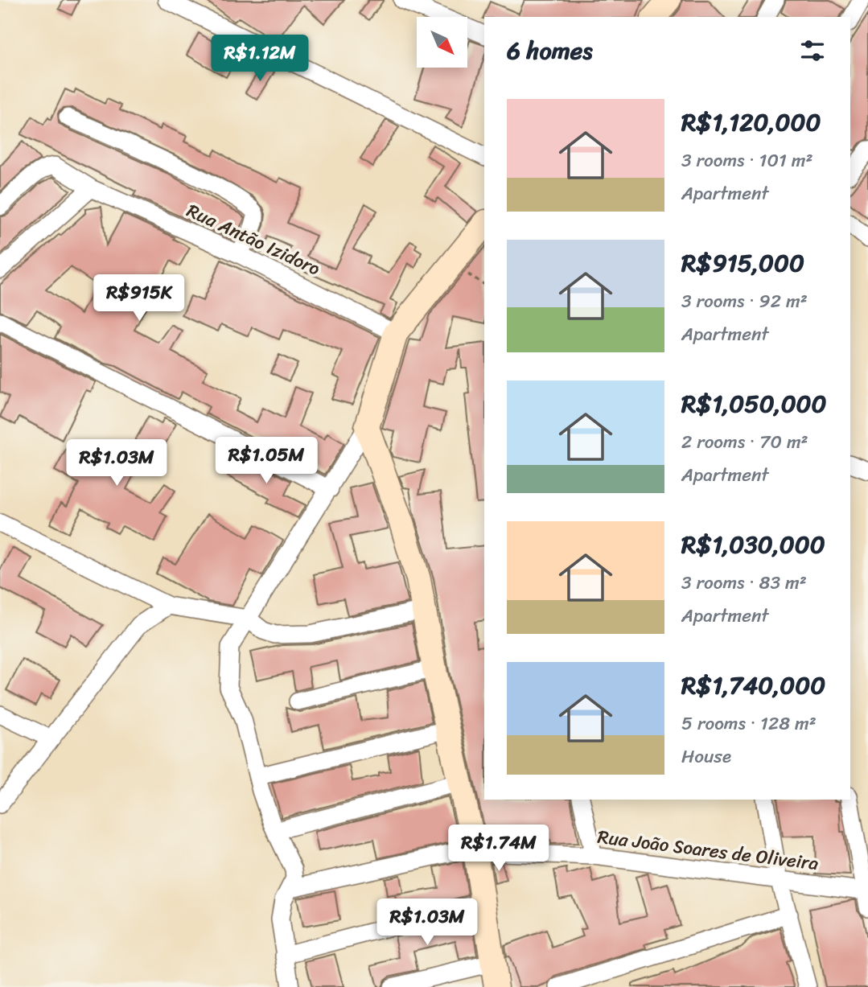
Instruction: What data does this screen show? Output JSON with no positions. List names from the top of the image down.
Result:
{
  "streets": {
    "street": ["Rua Antão Izidoro", "Rua João Soares de Oliveira"]
  },
  "north": "bottom right",
  "page": {
    "heading": "6 homes",
    "price": [
      "R$1.12M",
      "R$915K",
      "R$1.05M",
      "R$1.03M",
      "R$1.74M",
      "R$1.03M"
    ],
    "list": [
      {
        "name": "R$1,120,000",
        "note": "3 rooms · 101 m² · Apartment"
      },
      {
        "name": "R$915,000",
        "note": "3 rooms · 92 m² · Apartment"
      },
      {
        "name": "R$1,050,000",
        "note": "2 rooms · 70 m² · Apartment"
      },
      {
        "name": "R$1,030,000",
        "note": "3 rooms · 83 m² · Apartment"
      },
      {
        "name": "R$1,740,000",
        "note": "5 rooms · 128 m² · House"
      }
    ]
  }
}
